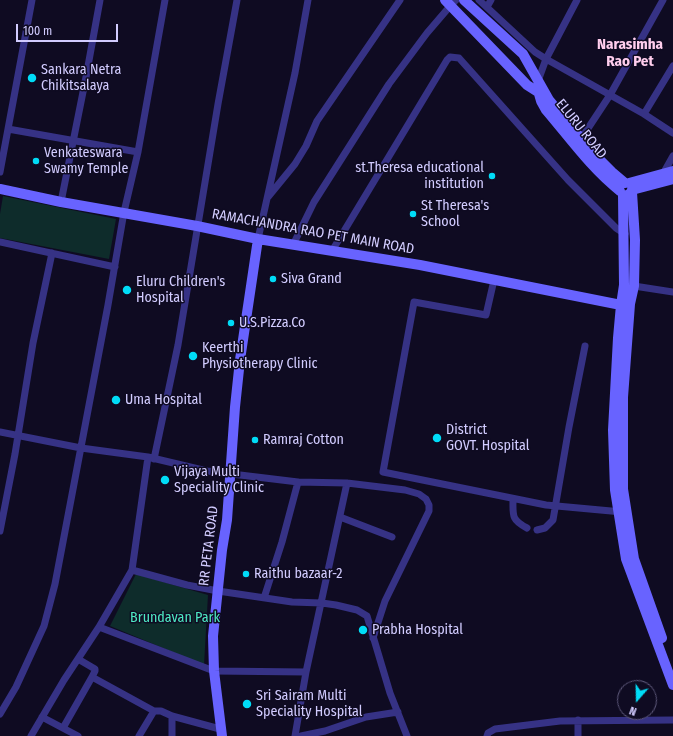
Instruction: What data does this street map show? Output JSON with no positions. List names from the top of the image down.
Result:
{
  "streets": {
    "main road": ["ELURU ROAD", "RAMACHANDRA RAO PET MAIN ROAD", "RR PETA ROAD"]
  },
  "crossings": [
    ["RAMACHANDRA RAO PET MAIN ROAD", "RR PETA ROAD"]
  ],
  "districts": ["Narasimha Rao Pet"],
  "parks": ["Brundavan Park"],
  "places": [
    "Sankara Netra Chikitsalaya",
    "Venkateswara Swamy Temple",
    "st.Theresa educational institution",
    "St Theresa's School",
    "Siva Grand",
    "Eluru Children's Hospital",
    "U.S.Pizza.Co",
    "Keerthi Physiotherapy Clinic",
    "Uma Hospital",
    "District GOVT. Hospital",
    "Ramraj Cotton",
    "Vijaya Multi Speciality Clinic",
    "Raithu bazaar-2",
    "Prabha Hospital",
    "Sri Sairam Multi Speciality Hospital"
  ],
  "scale_bar": "100 m",
  "north": "bottom"
}
